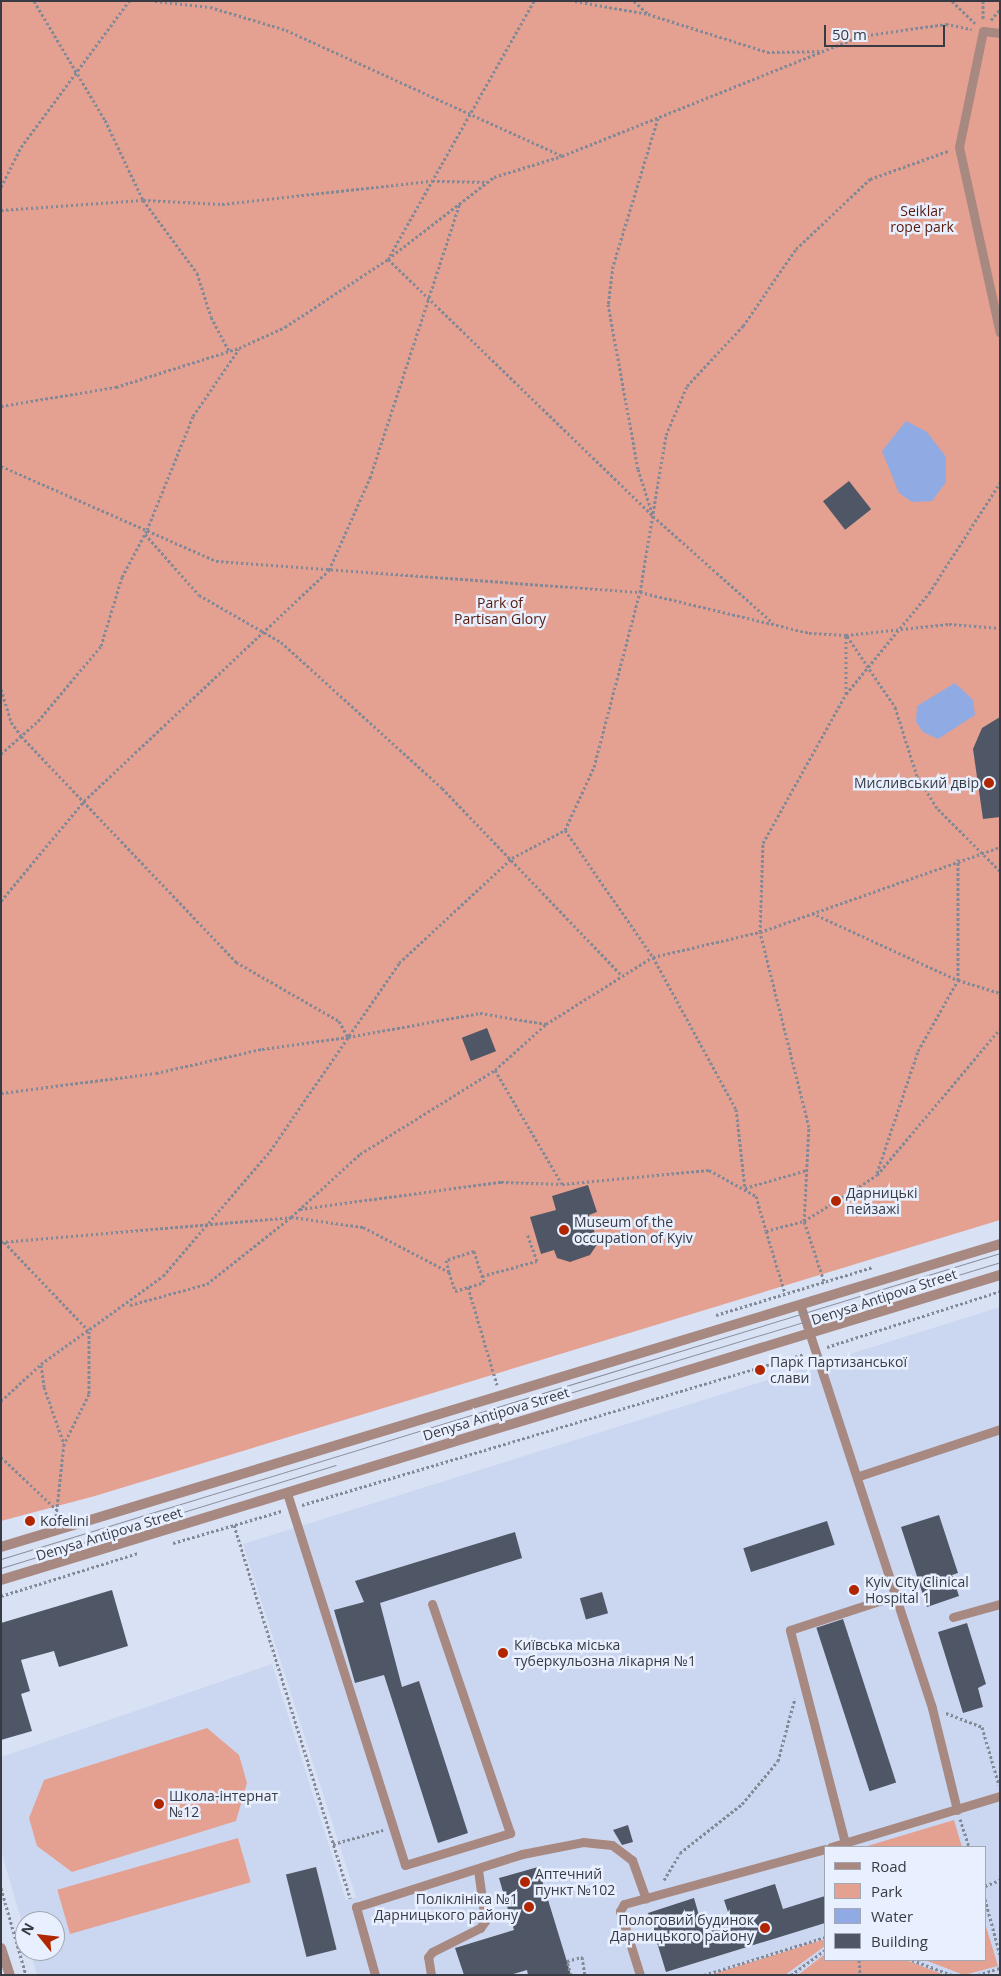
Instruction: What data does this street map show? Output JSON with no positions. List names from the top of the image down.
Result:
{
  "streets": {
    "street": ["Denysa Antipova Street"]
  },
  "parks": ["Seiklar rope park", "Park of Partisan Glory"],
  "places": [
    "Мисливський двір",
    "Дарницькі пейзажі",
    "Museum of the occupation of Kyiv",
    "Парк Партизанської слави",
    "Kofelini",
    "Kyiv City Clinical Hospital 1",
    "Київська міська туберкульозна лікарня №1",
    "Школа-інтернат №12",
    "Аптечний пункт №102",
    "Поліклініка №1 Дарницького району",
    "Пологовий будинок Дарницького району"
  ],
  "legend": [
    "Road",
    "Park",
    "Water",
    "Building"
  ],
  "scale_bar": "50 m",
  "north": "top left"
}
